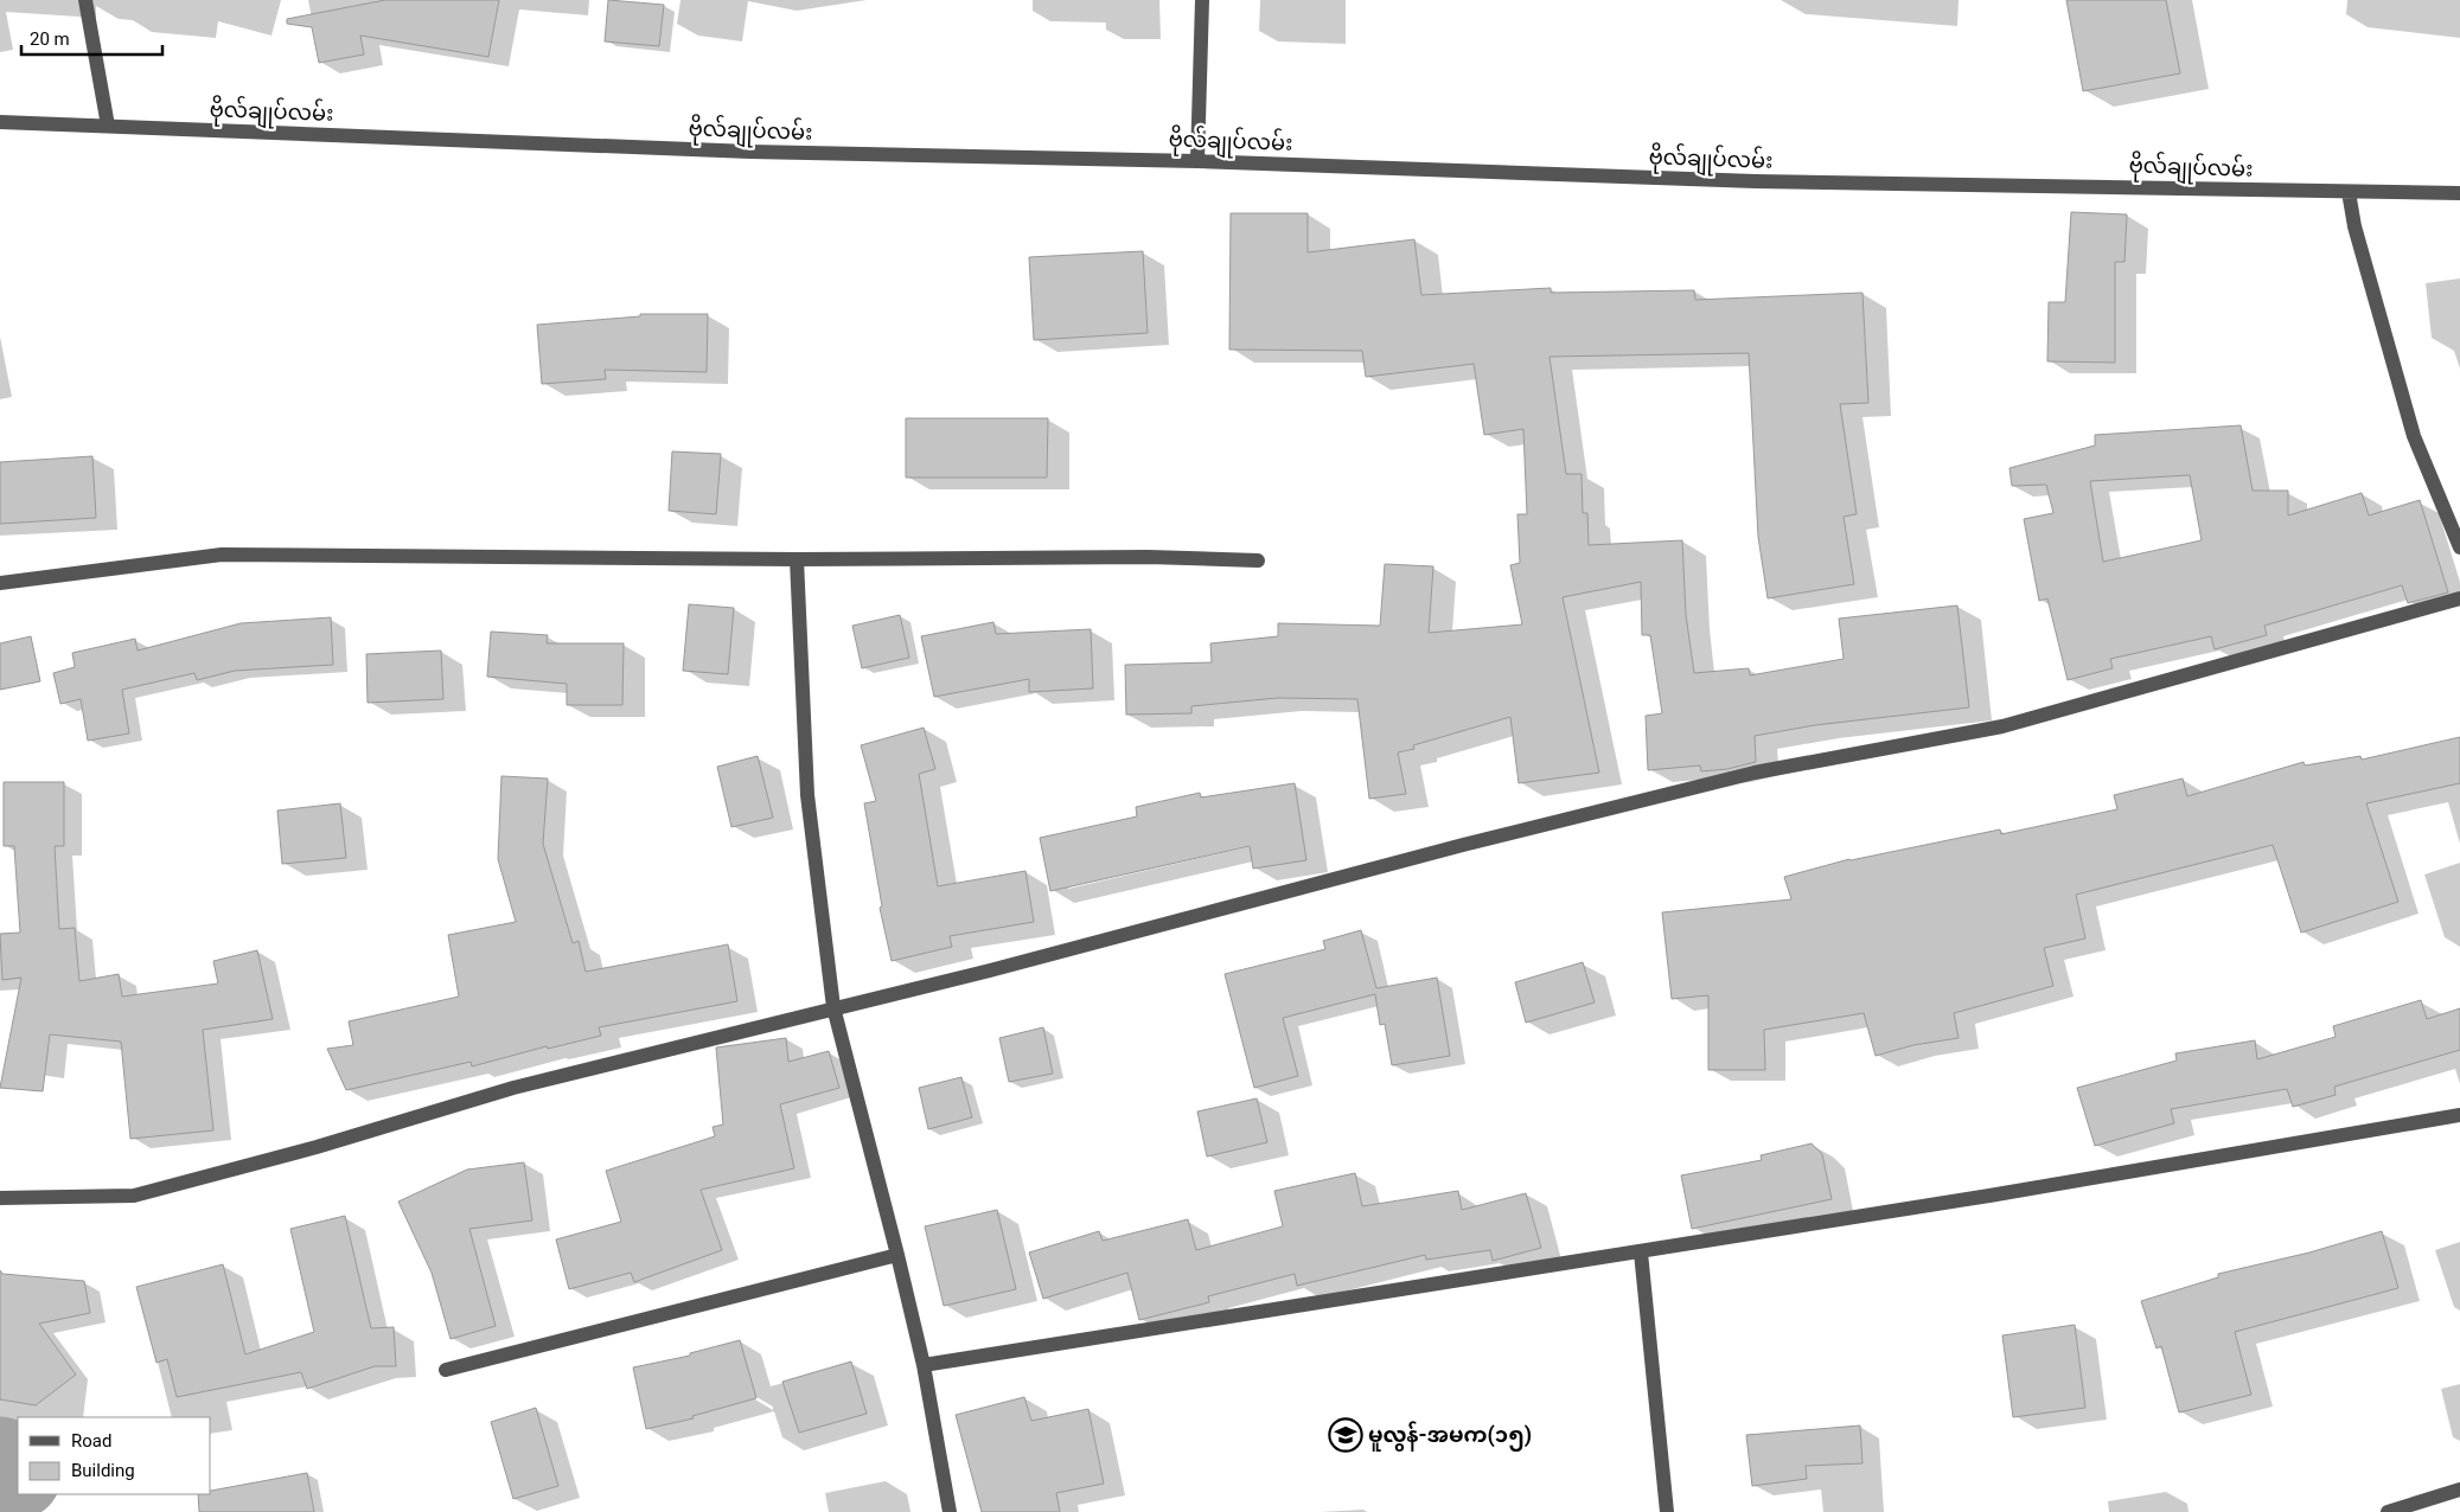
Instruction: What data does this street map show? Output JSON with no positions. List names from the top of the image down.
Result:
{
  "streets": {
    "street": ["ဗိုလ်ချုပ်လမ်း"]
  },
  "places": {
    "school or university": ["မူလွန်-အမက(၁၅)"]
  },
  "legend": ["Road", "Building"],
  "scale_bar": "20 m"
}
